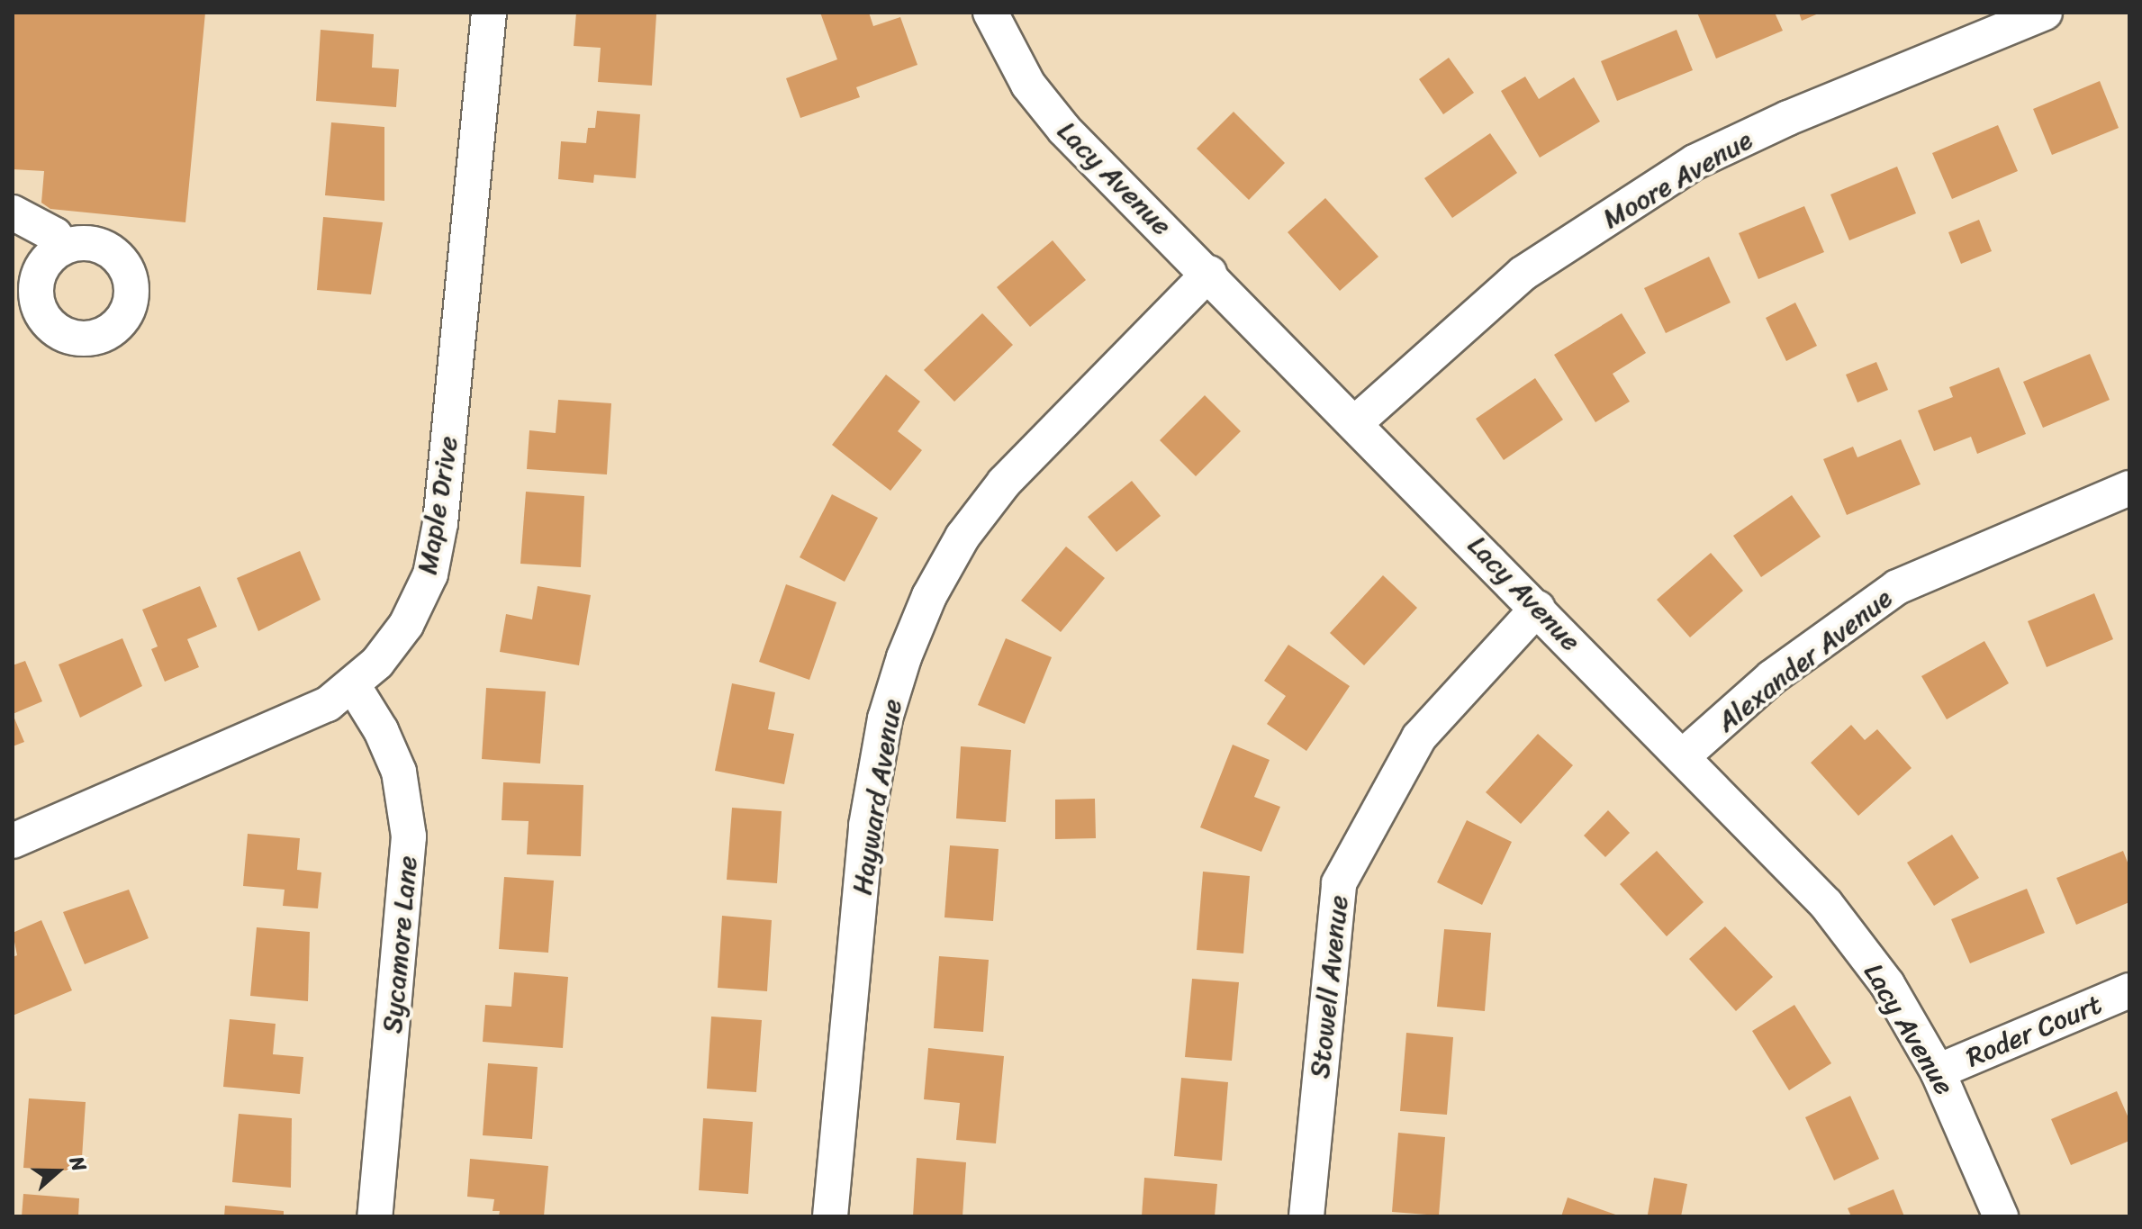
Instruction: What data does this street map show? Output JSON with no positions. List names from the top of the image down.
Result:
{
  "streets": {
    "street": [
      "Lacy Avenue",
      "Moore Avenue",
      "Maple Drive",
      "Alexander Avenue",
      "Hayward Avenue",
      "Sycamore Lane",
      "Stowell Avenue",
      "Roder Court"
    ]
  },
  "crossings": [
    ["Lacy Avenue", "Moore Avenue"],
    ["Lacy Avenue", "Alexander Avenue"],
    ["Lacy Avenue", "Hayward Avenue"],
    ["Lacy Avenue", "Stowell Avenue"],
    ["Lacy Avenue", "Roder Court"],
    ["Maple Drive", "Sycamore Lane"]
  ],
  "north": "right"
}
